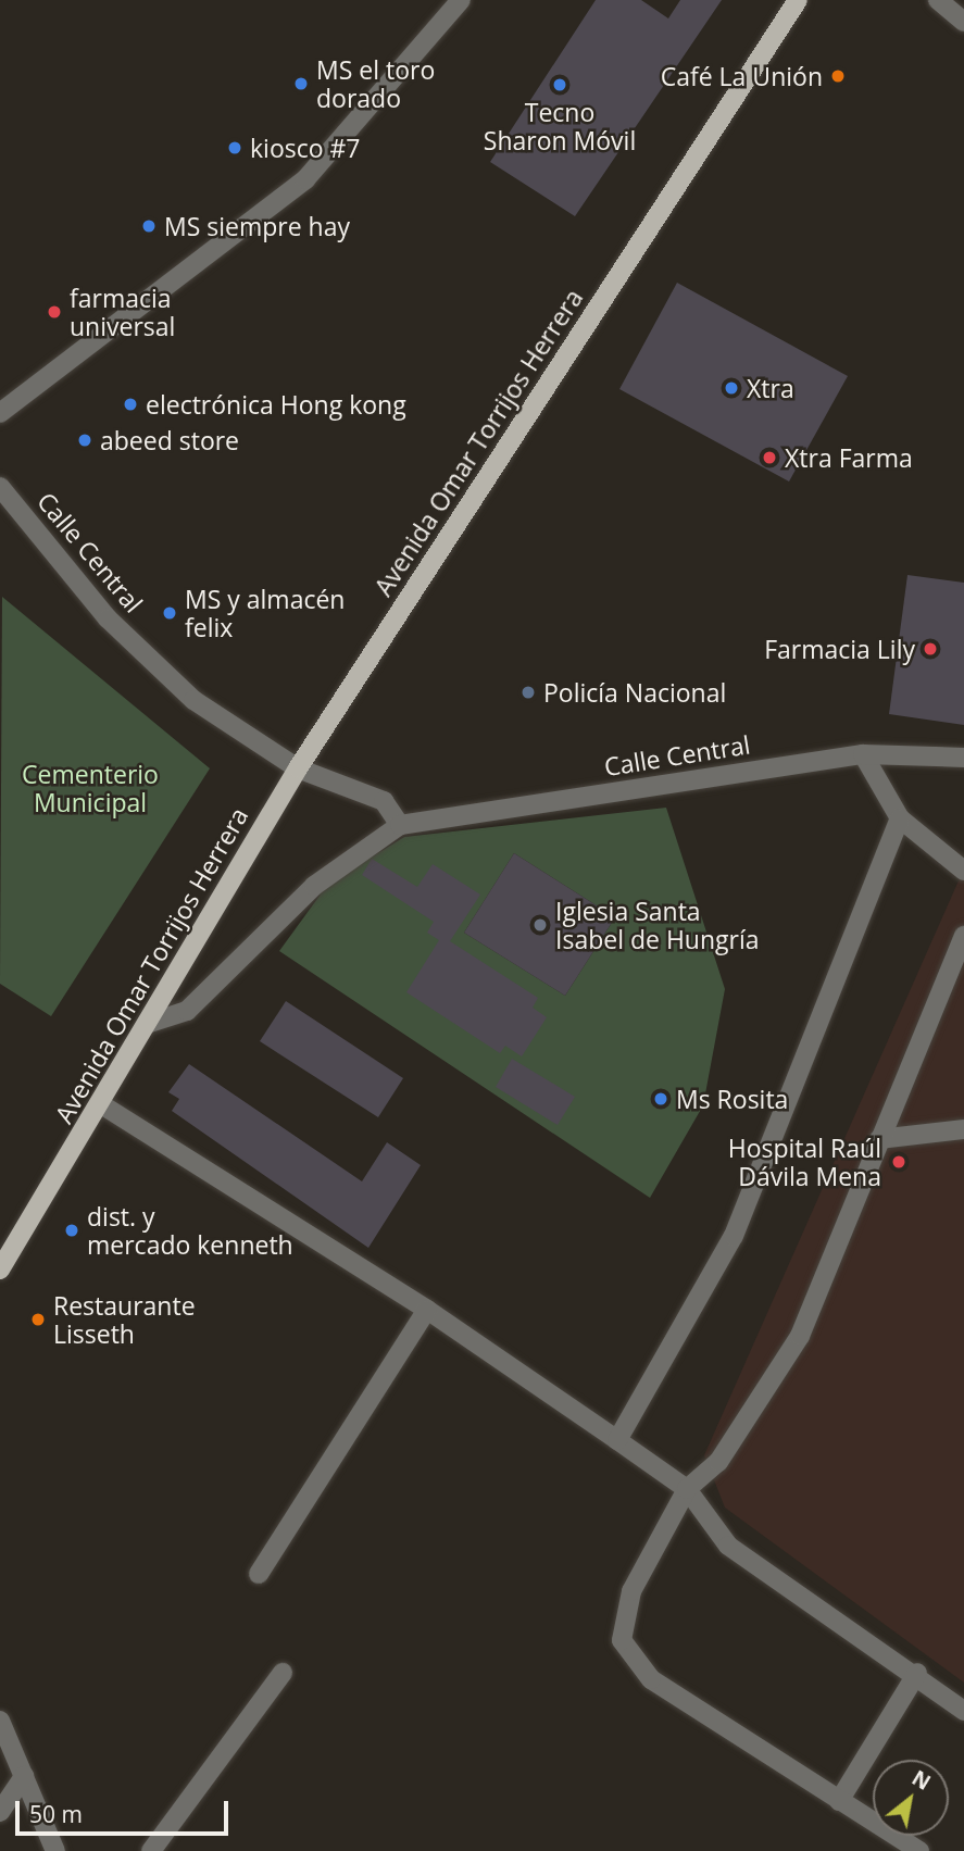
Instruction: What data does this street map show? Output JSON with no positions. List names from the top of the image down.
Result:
{
  "streets": {
    "main road": ["Avenida Omar Torrijos Herrera"],
    "street": ["Calle Central"]
  },
  "crossings": [
    ["Avenida Omar Torrijos Herrera", "Calle Central"]
  ],
  "parks": ["Cementerio Municipal"],
  "places": [
    "Café La Unión",
    "MS el toro dorado",
    "Tecno Sharon Móvil",
    "kiosco #7",
    "MS siempre hay",
    "farmacia universal",
    "Xtra",
    "electrónica Hong kong",
    "abeed store",
    "Xtra Farma",
    "MS y almacén felix",
    "Farmacia Lily",
    "Policía Nacional",
    "Iglesia Santa Isabel de Hungría",
    "Ms Rosita",
    "Hospital Raúl Dávila Mena",
    "dist. y mercado kenneth",
    "Restaurante Lisseth"
  ],
  "scale_bar": "50 m",
  "north": "top right"
}
